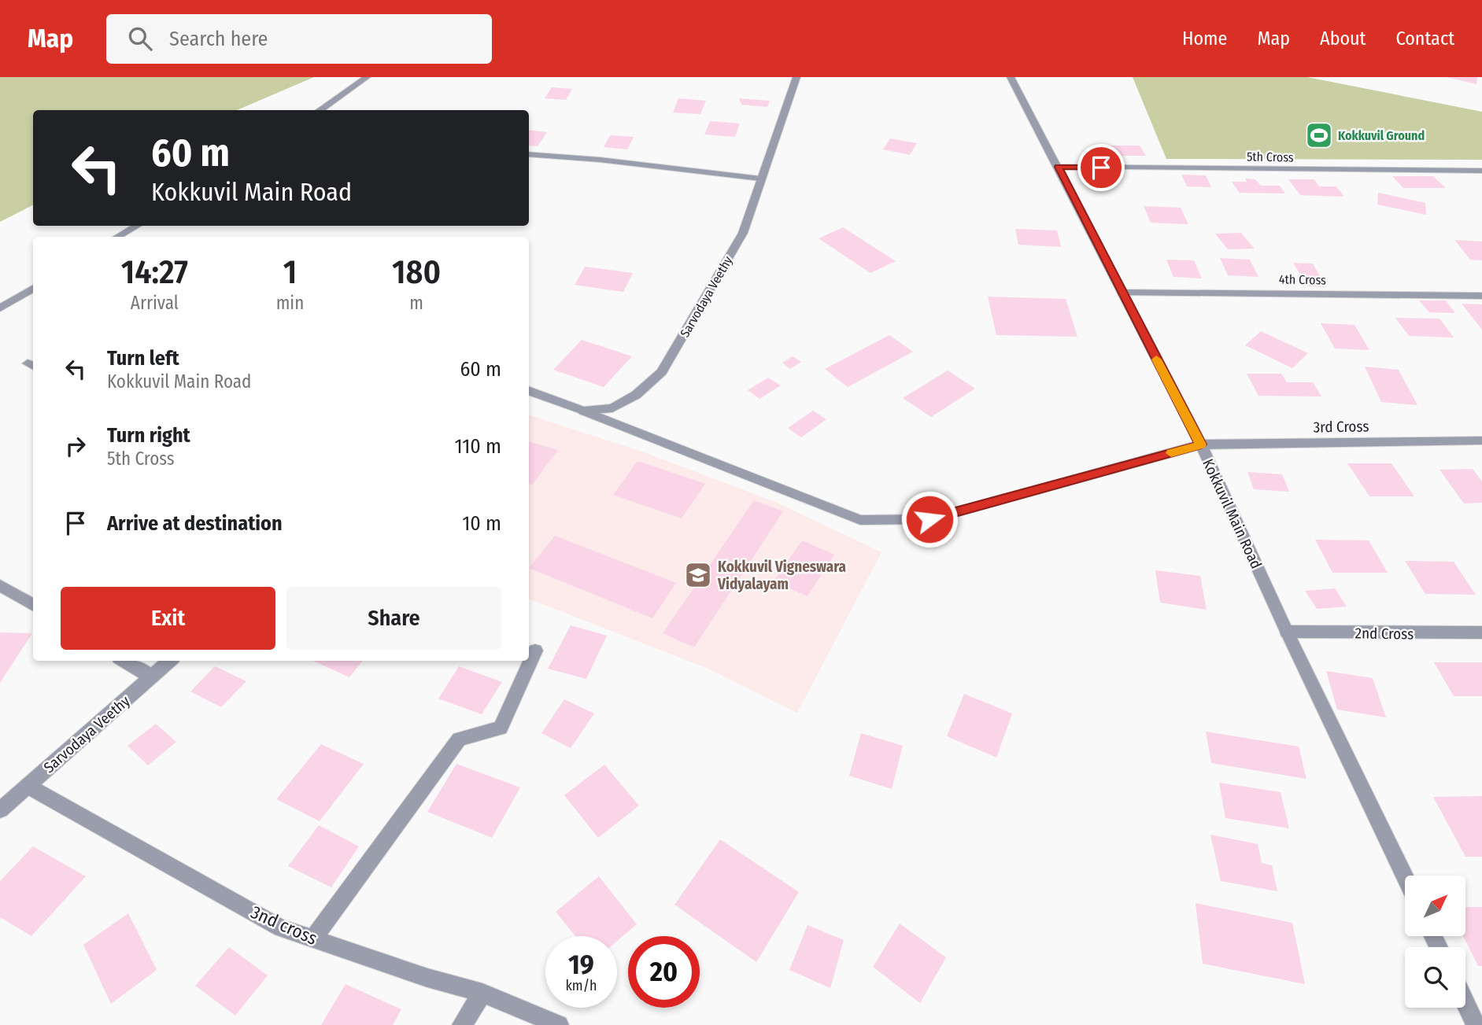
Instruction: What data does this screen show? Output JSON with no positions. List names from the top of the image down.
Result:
{
  "streets": {
    "street": [
      "5th Cross",
      "4th Cross",
      "Sarvodaya Veethy",
      "3rd Cross",
      "Kokkuvil Main Road",
      "2nd Cross",
      "3nd cross"
    ]
  },
  "crossings": [
    ["5th Cross", "Kokkuvil Main Road"],
    ["4th Cross", "Kokkuvil Main Road"],
    ["Sarvodaya Veethy", "3rd Cross"],
    ["Sarvodaya Veethy", "3nd cross"],
    ["3rd Cross", "Kokkuvil Main Road"],
    ["Kokkuvil Main Road", "2nd Cross"]
  ],
  "places": {
    "sports": ["Kokkuvil Ground"],
    "school or university": ["Kokkuvil Vigneswara Vidyalayam"]
  },
  "north": "top right",
  "page": {
    "header": "Map",
    "search": "Search here",
    "nav": [
      "Home",
      "Map",
      "About",
      "Contact"
    ],
    "turn": ["60 m", "Kokkuvil Main Road"],
    "eta": [
      "14:27",
      "Arrival",
      "1",
      "min",
      "180",
      "m"
    ],
    "list": [
      {
        "name": "Turn left",
        "note": "Kokkuvil Main Road",
        "value": "60 m"
      },
      {
        "name": "Turn right",
        "note": "5th Cross",
        "value": "110 m"
      },
      {
        "name": "Arrive at destination",
        "value": "10 m"
      }
    ],
    "buttons": ["Exit", "Share"],
    "speed": "19 km/h",
    "limit": "20"
  }
}
